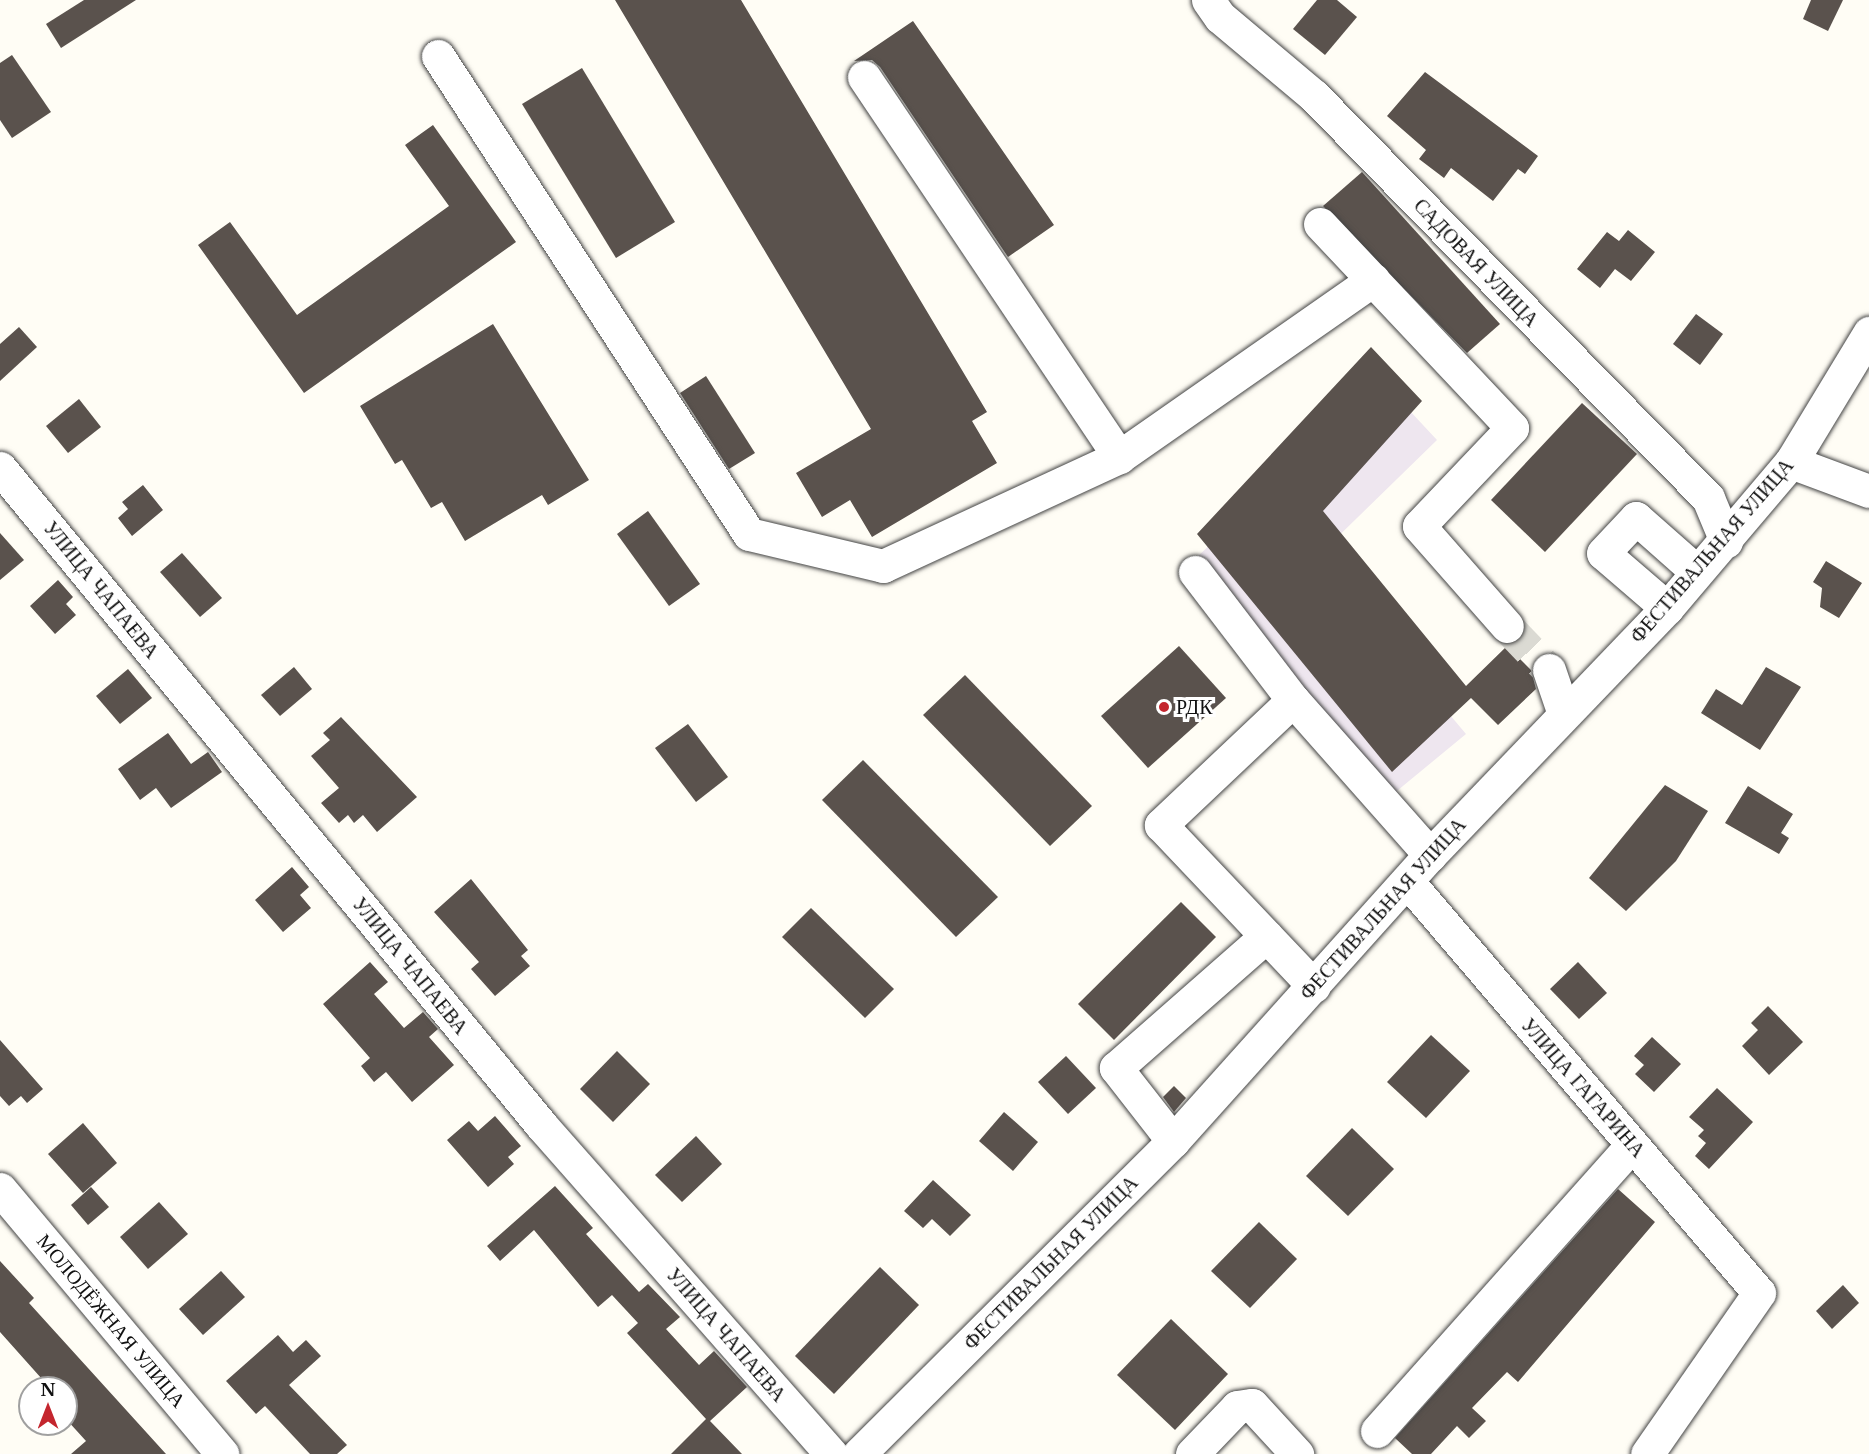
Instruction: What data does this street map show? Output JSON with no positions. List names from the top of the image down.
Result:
{
  "streets": {
    "street": [
      "САДОВАЯ УЛИЦА",
      "ФЕСТИВАЛЬНАЯ УЛИЦА",
      "УЛИЦА ЧАПАЕВА",
      "УЛИЦА ГАГАРИНА",
      "МОЛОДЁЖНАЯ УЛИЦА"
    ]
  },
  "crossings": [
    ["САДОВАЯ УЛИЦА", "ФЕСТИВАЛЬНАЯ УЛИЦА"],
    ["ФЕСТИВАЛЬНАЯ УЛИЦА", "УЛИЦА ГАГАРИНА"]
  ],
  "places": ["РДК"],
  "north": "top"
}
